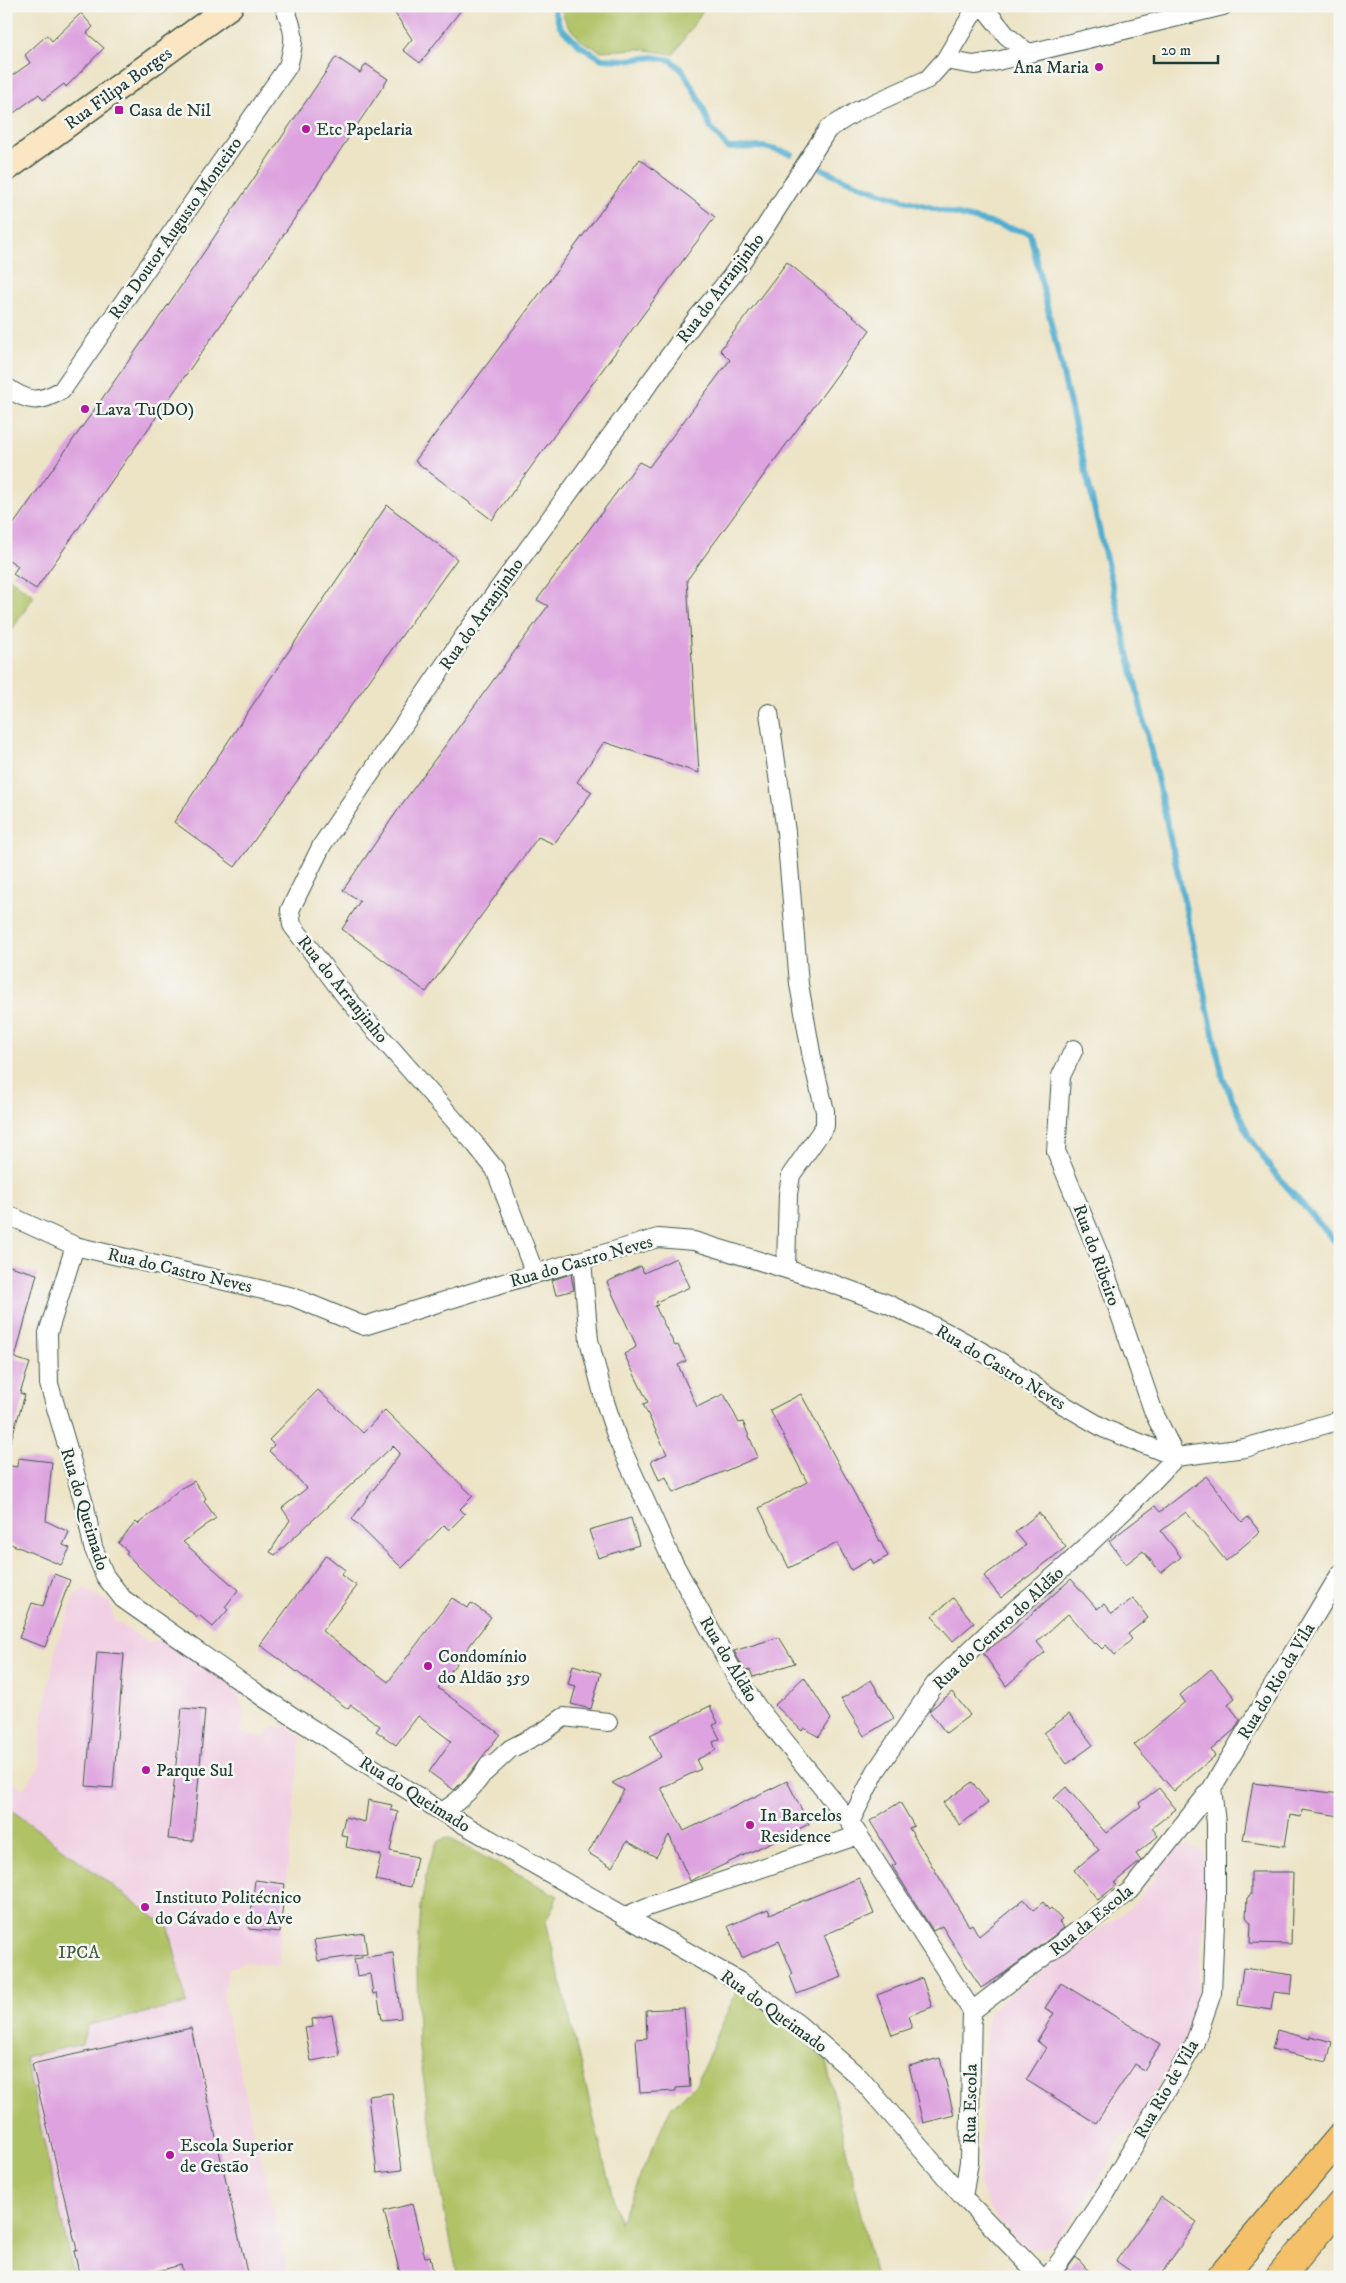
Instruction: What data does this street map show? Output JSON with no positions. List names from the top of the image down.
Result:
{
  "streets": {
    "main road": ["Rua Filipa Borges"],
    "street": [
      "Rua Doutor Augusto Monteiro",
      "Rua do Arranjinho",
      "Rua do Ribeiro",
      "Rua do Castro Neves",
      "Rua do Queimado",
      "Rua do Centro do Aldão",
      "Rua do Aldão",
      "Rua do Rio da Vila",
      "Rua da Escola",
      "Rua Rio de Vila",
      "Rua Escola"
    ]
  },
  "crossings": [
    ["Rua do Arranjinho", "Rua do Castro Neves"],
    ["Rua do Ribeiro", "Rua do Castro Neves"],
    ["Rua do Ribeiro", "Rua do Centro do Aldão"],
    ["Rua do Castro Neves", "Rua do Queimado"],
    ["Rua do Castro Neves", "Rua do Centro do Aldão"],
    ["Rua do Castro Neves", "Rua do Aldão"],
    ["Rua do Queimado", "Rua Escola"],
    ["Rua do Centro do Aldão", "Rua do Aldão"],
    ["Rua do Aldão", "Rua da Escola"],
    ["Rua do Aldão", "Rua Escola"],
    ["Rua do Rio da Vila", "Rua da Escola"],
    ["Rua do Rio da Vila", "Rua Rio de Vila"],
    ["Rua da Escola", "Rua Rio de Vila"],
    ["Rua da Escola", "Rua Escola"]
  ],
  "parks": ["IPCA"],
  "places": {
    "other": [
      "Ana Maria",
      "Etc Papelaria",
      "Lava Tu(DO)",
      "Condomínio do Aldão 359",
      "Parque Sul",
      "In Barcelos Residence",
      "Instituto Politécnico do Cávado e do Ave",
      "Escola Superior de Gestão"
    ],
    "transit": ["Casa de Nil"]
  },
  "scale_bar": "20 m"
}
